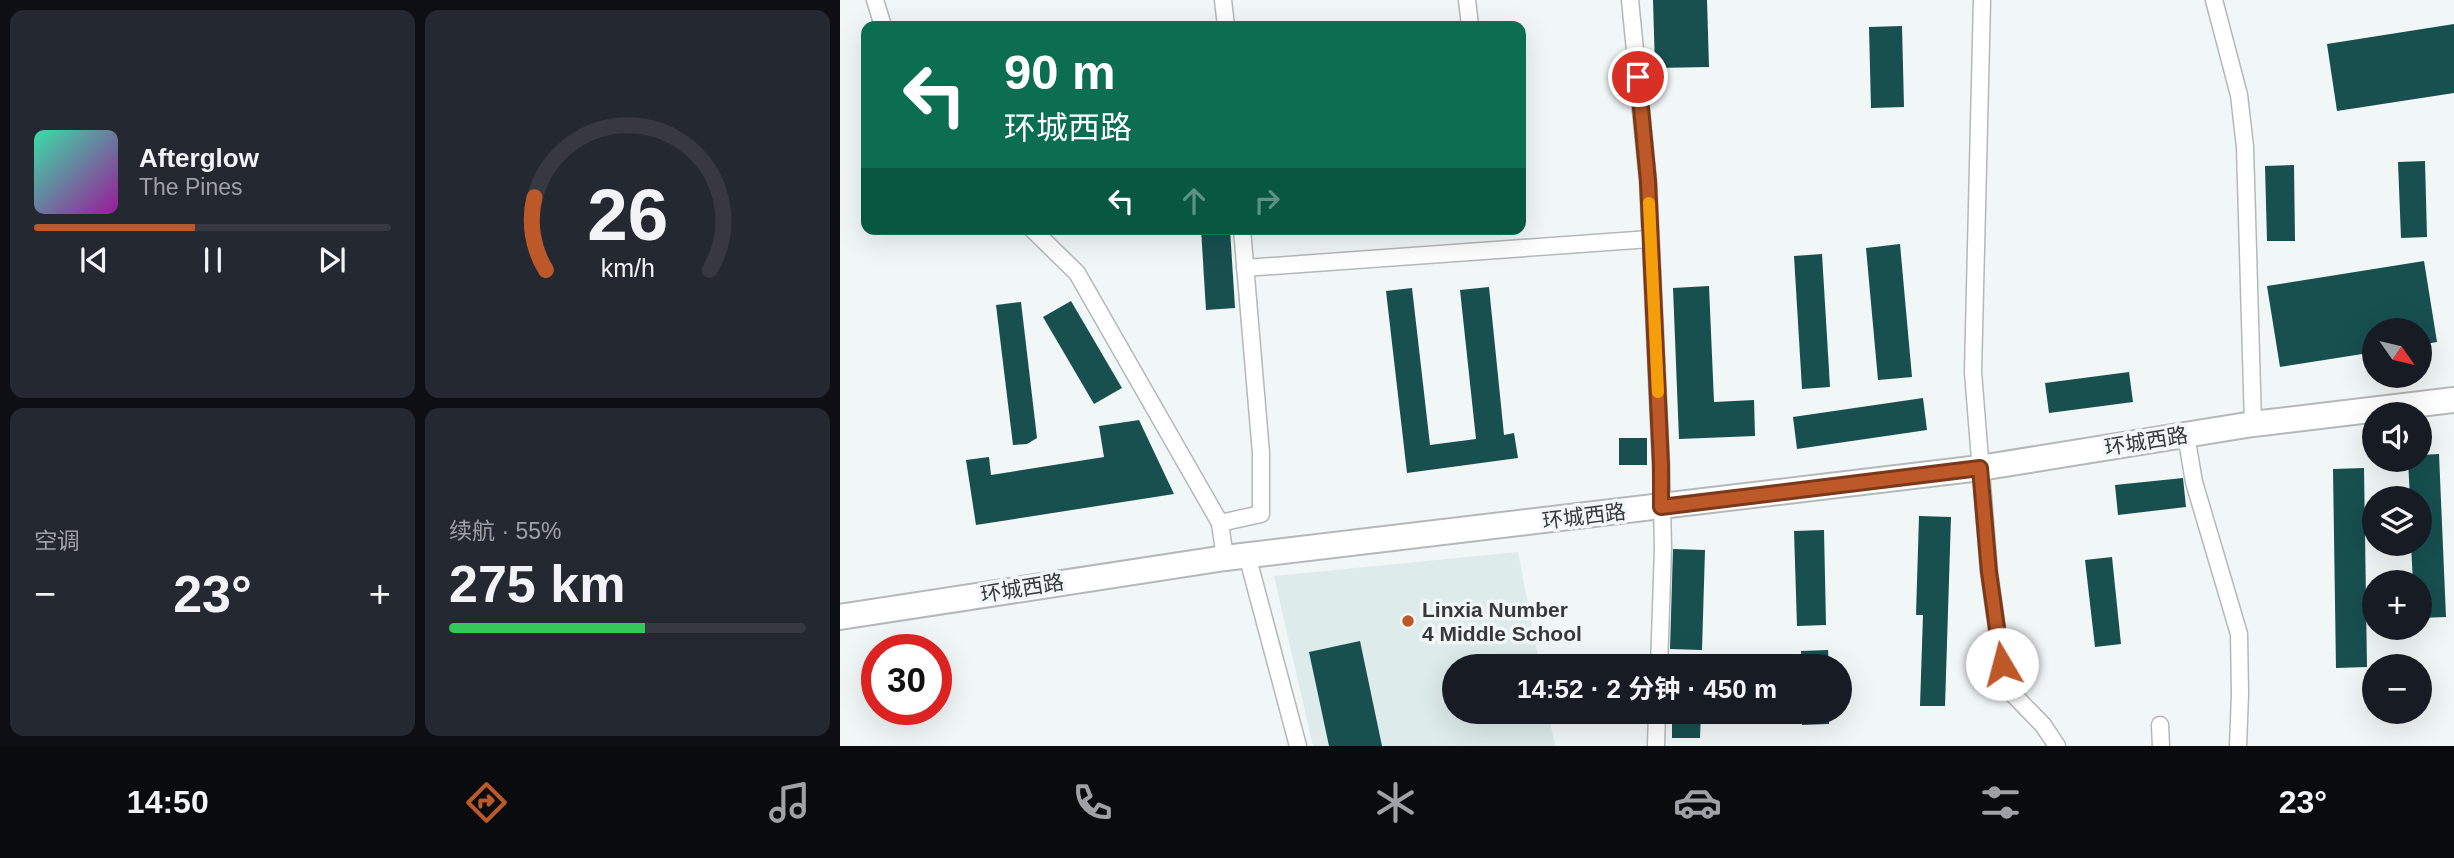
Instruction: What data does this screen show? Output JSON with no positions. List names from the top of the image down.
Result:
{
  "streets": {
    "highway": ["环城西路"]
  },
  "places": ["Linxia Number 4 Middle School"],
  "north": "bottom right",
  "page": {
    "turn": ["90 m", "环城西路"],
    "song": ["Afterglow", "The Pines"],
    "map_buttons": ["+", "−"],
    "tile": [
      "空调",
      ["续航 · 55%", "275 km"]
    ],
    "heat": ["−", "23°", "+"],
    "limit": "30",
    "trip": "14:52 · 2 分钟 · 450 m",
    "tabs": ["14:50", "23°"],
    "gauge": ["26", "km/h"]
  }
}
